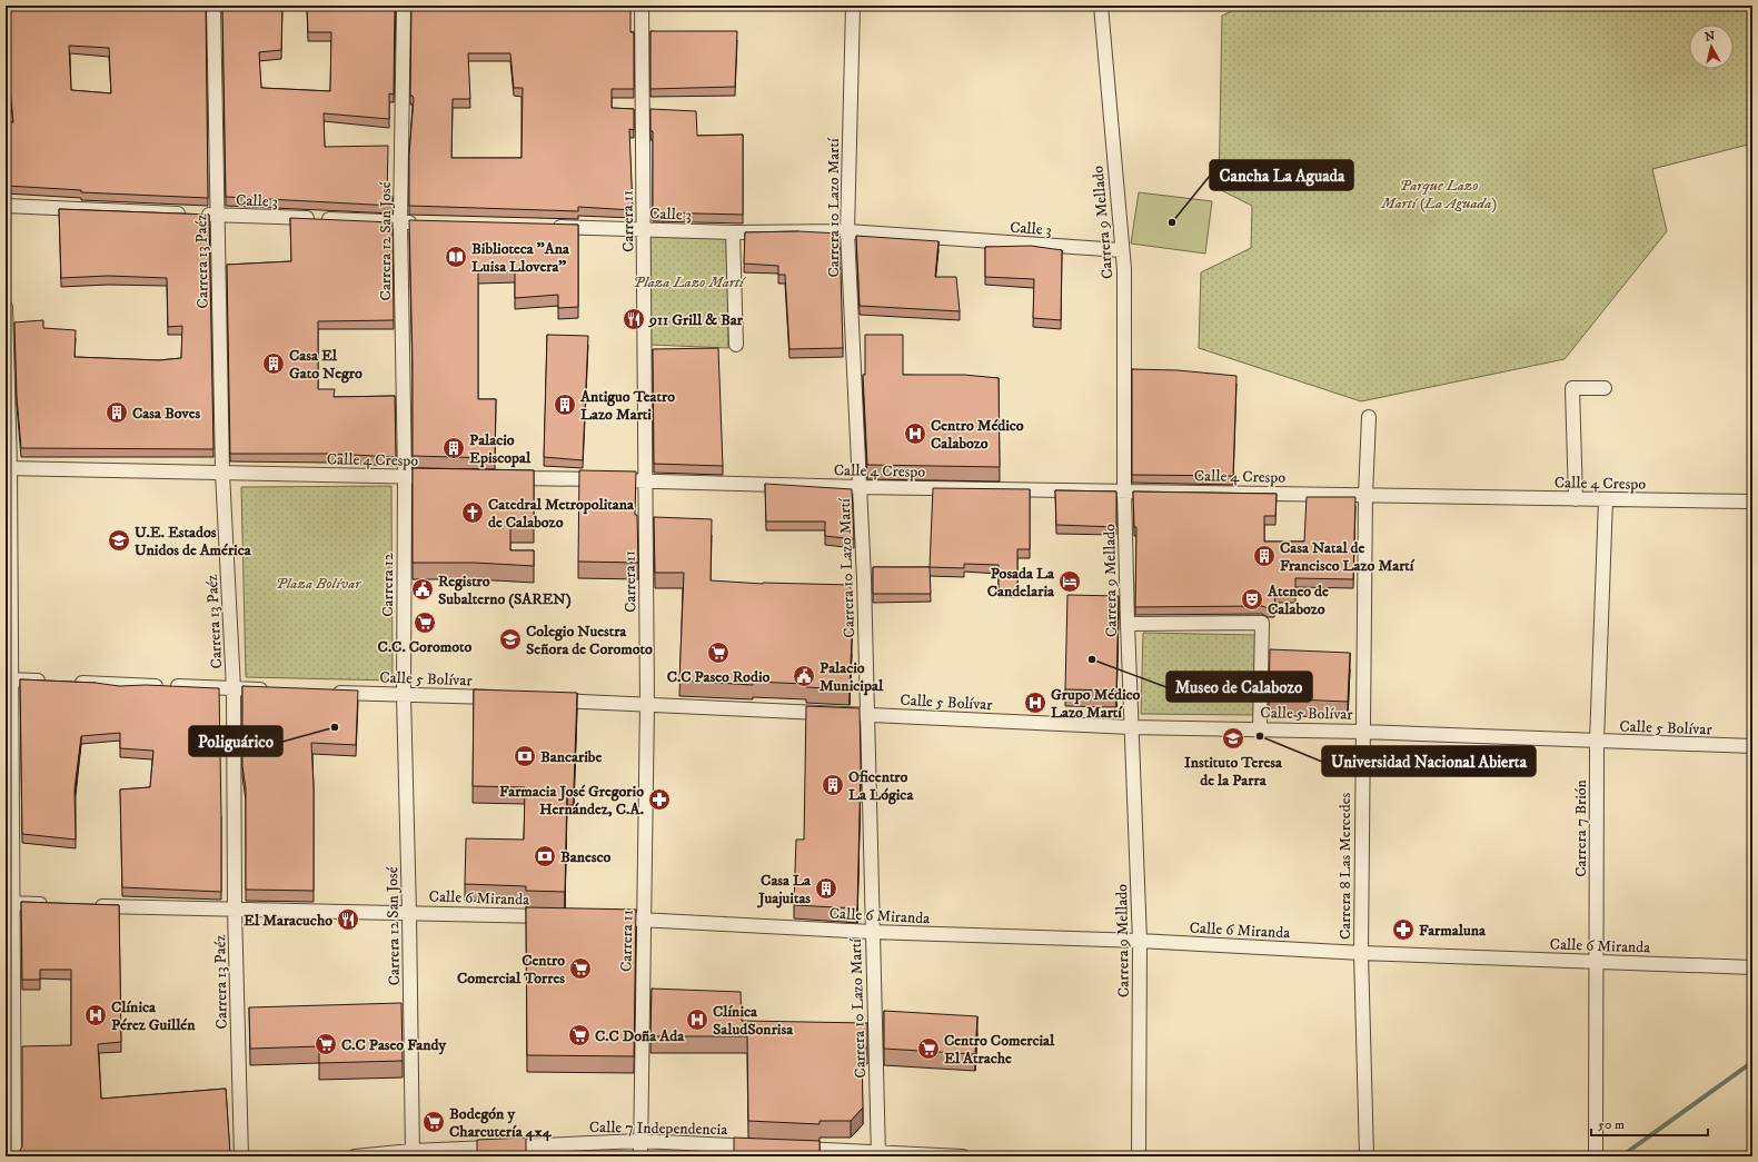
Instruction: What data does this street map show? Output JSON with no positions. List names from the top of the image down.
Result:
{
  "streets": {
    "street": [
      "Calle 3",
      "Carrera 10 Lazo Martí",
      "Carrera 11",
      "Carrera 9 Mellado",
      "Carrera 12 San José",
      "Carrera 13 Paéz",
      "Calle 4 Crespo",
      "Carrera 12",
      "Calle 5 Bolívar",
      "Carrera 7 Brión",
      "Carrera 8 Las Mercedes",
      "Calle 6 Miranda",
      "Calle 7 Independencia"
    ]
  },
  "crossings": [
    ["Calle 3", "Carrera 10 Lazo Martí"],
    ["Calle 3", "Carrera 11"],
    ["Calle 3", "Carrera 9 Mellado"],
    ["Calle 3", "Carrera 12 San José"],
    ["Calle 3", "Carrera 13 Paéz"],
    ["Carrera 10 Lazo Martí", "Calle 4 Crespo"],
    ["Carrera 10 Lazo Martí", "Calle 5 Bolívar"],
    ["Carrera 10 Lazo Martí", "Calle 6 Miranda"],
    ["Carrera 11", "Calle 4 Crespo"],
    ["Carrera 11", "Calle 5 Bolívar"],
    ["Carrera 11", "Calle 6 Miranda"],
    ["Carrera 11", "Calle 7 Independencia"],
    ["Carrera 9 Mellado", "Calle 4 Crespo"],
    ["Carrera 9 Mellado", "Calle 5 Bolívar"],
    ["Carrera 9 Mellado", "Calle 6 Miranda"],
    ["Carrera 12 San José", "Calle 4 Crespo"],
    ["Carrera 12 San José", "Carrera 12"],
    ["Carrera 12 San José", "Calle 5 Bolívar"],
    ["Carrera 12 San José", "Calle 6 Miranda"],
    ["Carrera 12 San José", "Calle 7 Independencia"],
    ["Carrera 13 Paéz", "Calle 4 Crespo"],
    ["Carrera 13 Paéz", "Calle 6 Miranda"],
    ["Calle 4 Crespo", "Carrera 12"],
    ["Calle 4 Crespo", "Carrera 7 Brión"],
    ["Calle 4 Crespo", "Carrera 8 Las Mercedes"],
    ["Carrera 12", "Calle 5 Bolívar"],
    ["Calle 5 Bolívar", "Carrera 7 Brión"],
    ["Calle 5 Bolívar", "Carrera 8 Las Mercedes"],
    ["Carrera 7 Brión", "Calle 6 Miranda"],
    ["Carrera 8 Las Mercedes", "Calle 6 Miranda"]
  ],
  "parks": ["Parque Lazo Martí (La Aguada)", "Plaza Lazo Martí", "Plaza Bolívar"],
  "places": {
    "other": [
      "Cancha La Aguada",
      "Museo de Calabozo",
      "Poliguárico",
      "Universidad Nacional Abierta"
    ],
    "library": ["Biblioteca \"Ana Luisa Llovera\""],
    "restaurant": ["911 Grill & Bar", "El Maracucho"],
    "building": [
      "Casa El Gato Negro",
      "Antiguo Teatro Lazo Marti",
      "Casa Boves",
      "Palacio Episcopal",
      "Casa Natal de Francisco Lazo Martí",
      "Oficentro La Lógica",
      "Casa La Juajuitas"
    ],
    "hospital": [
      "Centro Médico Calabozo",
      "Grupo Médico Lazo Martí",
      "Clínica Pérez Guillén",
      "Clínica SaludSonrisa"
    ],
    "church": ["Catedral Metropolitana de Calabozo"],
    "school or university": ["U.E. Estados Unidos de América", "Colegio Nuestra Señora de Coromoto", "Instituto Teresa de la Parra"],
    "hotel": ["Posada La Candelaria"],
    "public building": ["Registro Subalterno (SAREN)", "Palacio Municipal"],
    "theatre": ["Ateneo de Calabozo"],
    "supermarket": [
      "C.C. Coromoto",
      "C.C Paseo Rodio",
      "Centro Comercial Torres",
      "C.C Doña Ada",
      "C.C Paseo Fandy",
      "Centro Comercial El Atrache",
      "Bodegón y Charcutería 4x4"
    ],
    "bank": ["Bancaribe", "Banesco"],
    "pharmacy": ["Farmacia José Gregorio Hernández, C.A.", "Farmaluna"]
  },
  "scale_bar": "50 m",
  "north": "top"
}
